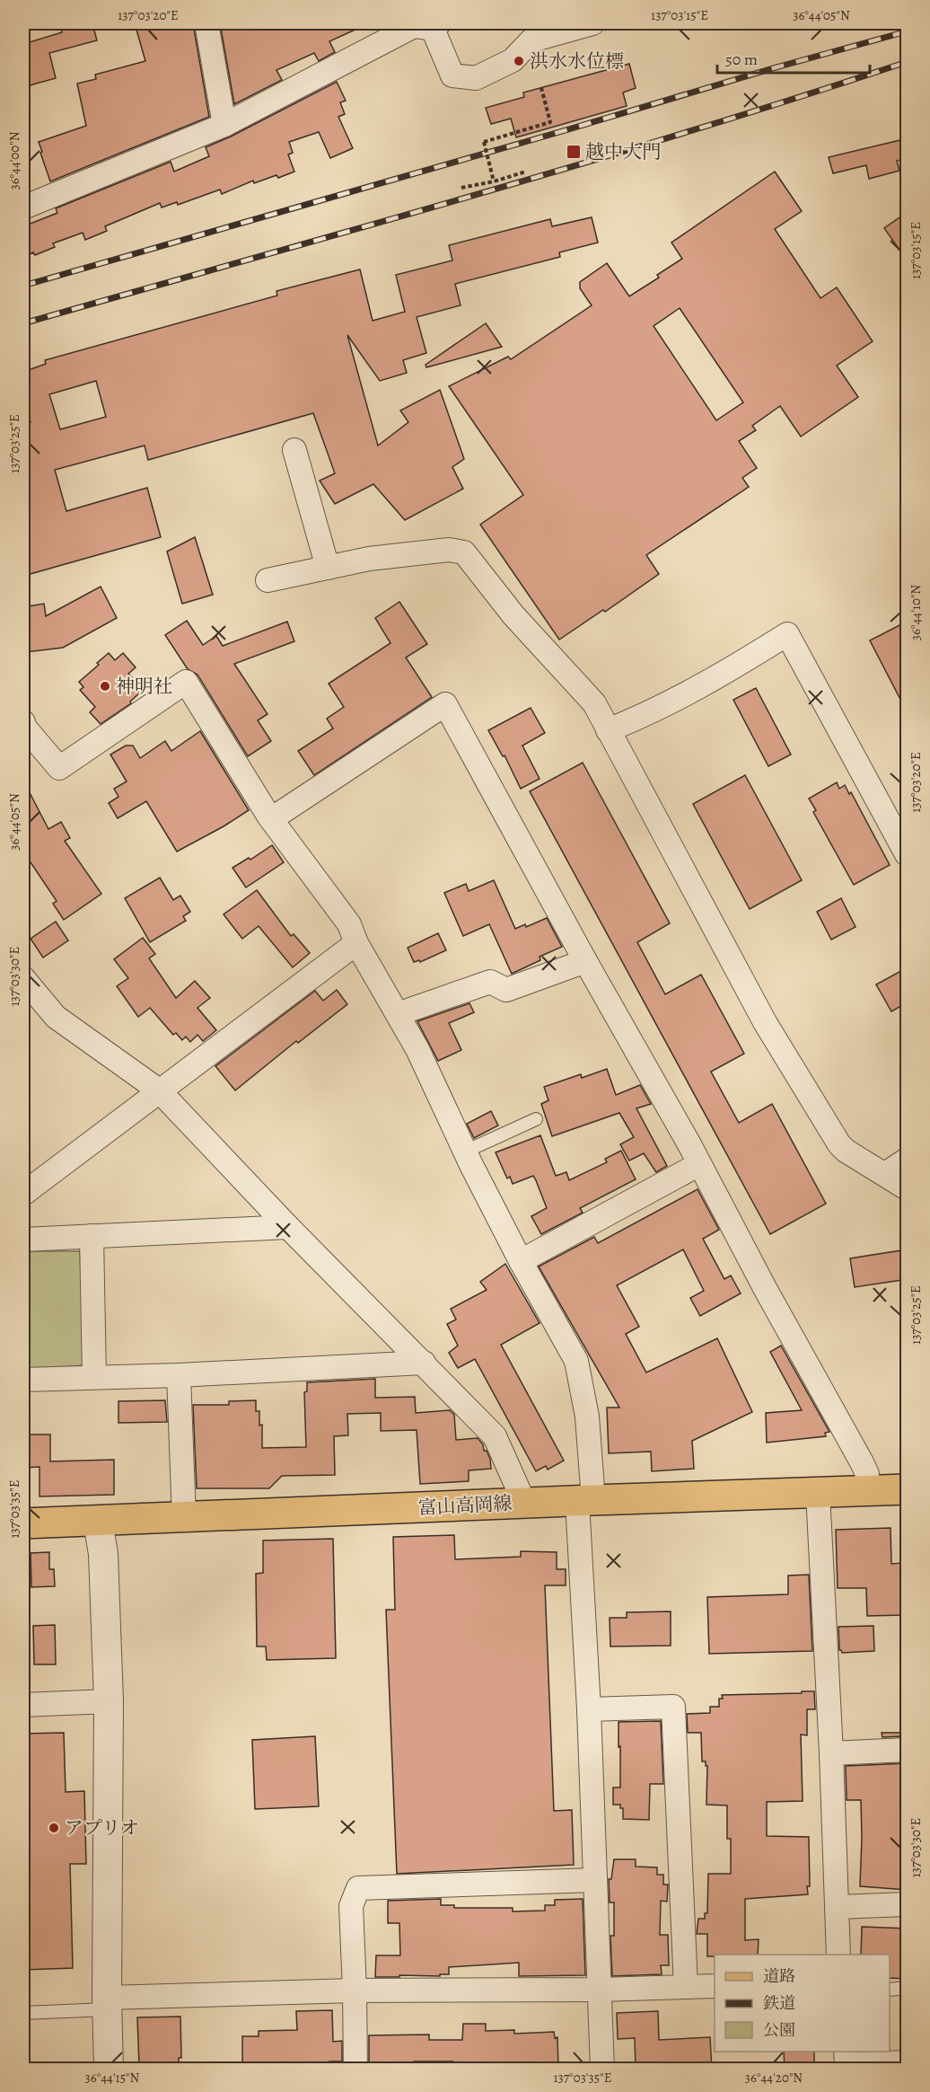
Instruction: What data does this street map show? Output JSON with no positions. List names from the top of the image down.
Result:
{
  "streets": {
    "main road": ["富山高岡線"]
  },
  "places": {
    "other": ["洪水水位標", "神明社", "アプリオ"],
    "transit": ["越中大門"]
  },
  "legend": ["道路", "鉄道", "公園"],
  "scale_bar": "50 m",
  "coordinates": [
    "137°03'20\"E",
    "137°03'15\"E",
    "36°44'05\"N",
    "36°44'00\"N",
    "137°03'25\"E",
    "36°44'10\"N",
    "137°03'30\"E",
    "137°03'35\"E",
    "36°44'15\"N",
    "36°44'20\"N"
  ]
}
